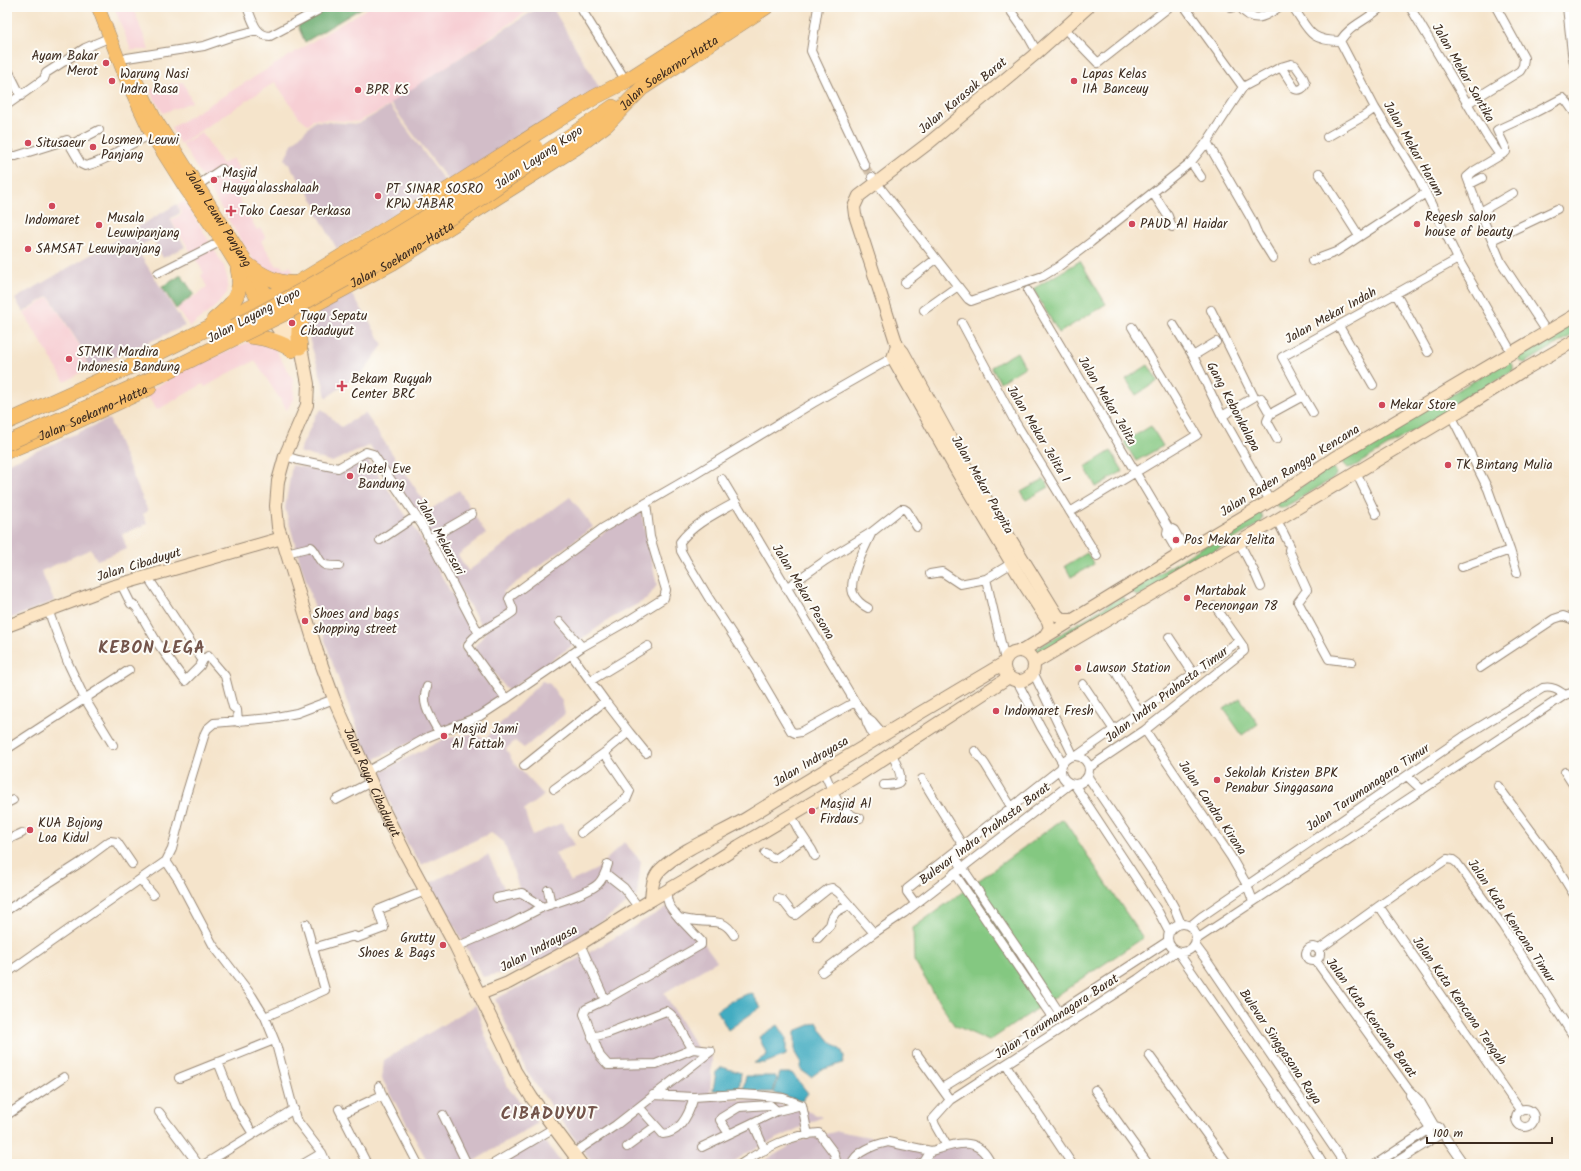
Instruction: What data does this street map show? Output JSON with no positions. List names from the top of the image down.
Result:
{
  "streets": {
    "highway": ["Jalan Soekarno-Hatta", "Jalan Layang Kopo"],
    "main road": ["Jalan Leuwi Panjang"],
    "street": [
      "Jalan Mekar Santika",
      "Jalan Karasak Barat",
      "Jalan Mekar Harum",
      "Jalan Mekar Indah",
      "Jalan Mekar Jelita",
      "Gang Kebonkalapa",
      "Jalan Mekar Jelita I",
      "Jalan Raden Rangga Kencana",
      "Jalan Mekar Puspita",
      "Jalan Mekarsari",
      "Jalan Cibaduyut",
      "Jalan Mekar Pesona",
      "Jalan Indra Prahasta Timur",
      "Jalan Indrayasa",
      "Jalan Raya Cibaduyut",
      "Jalan Tarumanagara Timur",
      "Jalan Candra Kirana",
      "Bulevar Indra Prahasta Barat",
      "Jalan Kuta Kencana Timur",
      "Jalan Kuta Kencana Tengah",
      "Jalan Tarumanagara Barat",
      "Jalan Kuta Kencana Barat",
      "Bulevar Singgasana Raya"
    ]
  },
  "crossings": [
    ["Jalan Soekarno-Hatta", "Jalan Layang Kopo"],
    ["Jalan Soekarno-Hatta", "Jalan Leuwi Panjang"],
    ["Jalan Soekarno-Hatta", "Jalan Raya Cibaduyut"],
    ["Jalan Karasak Barat", "Jalan Mekar Puspita"],
    ["Jalan Mekar Harum", "Jalan Mekar Indah"],
    ["Jalan Mekar Harum", "Jalan Raden Rangga Kencana"],
    ["Jalan Leuwi Panjang", "Jalan Raya Cibaduyut"],
    ["Jalan Mekar Jelita", "Jalan Raden Rangga Kencana"],
    ["Gang Kebonkalapa", "Jalan Raden Rangga Kencana"],
    ["Jalan Raden Rangga Kencana", "Jalan Mekar Puspita"],
    ["Jalan Raden Rangga Kencana", "Jalan Indrayasa"],
    ["Jalan Mekarsari", "Jalan Raya Cibaduyut"],
    ["Jalan Cibaduyut", "Jalan Raya Cibaduyut"],
    ["Jalan Mekar Pesona", "Jalan Indrayasa"],
    ["Jalan Indra Prahasta Timur", "Jalan Candra Kirana"],
    ["Jalan Indra Prahasta Timur", "Bulevar Indra Prahasta Barat"],
    ["Jalan Indrayasa", "Jalan Raya Cibaduyut"],
    ["Jalan Tarumanagara Timur", "Jalan Candra Kirana"],
    ["Jalan Tarumanagara Timur", "Jalan Tarumanagara Barat"],
    ["Jalan Tarumanagara Timur", "Bulevar Singgasana Raya"],
    ["Jalan Kuta Kencana Timur", "Jalan Kuta Kencana Tengah"],
    ["Jalan Tarumanagara Barat", "Bulevar Singgasana Raya"]
  ],
  "districts": ["KEBON LEGA", "CIBADUYUT"],
  "places": {
    "other": [
      "Ayam Bakar Merot",
      "Warung Nasi Indra Rasa",
      "Lapas Kelas IIA Banceuy",
      "BPR KS",
      "Situsaeur",
      "Losmen Leuwi Panjang",
      "Masjid Hayya'alasshalaah",
      "PT SINAR SOSRO KPW JABAR",
      "Indomaret",
      "PAUD Al Haidar",
      "Regesh salon house of beauty",
      "Musala Leuwipanjang",
      "SAMSAT Leuwipanjang",
      "Tugu Sepatu Cibaduyut",
      "STMIK Mardira Indonesia Bandung",
      "Mekar Store",
      "TK Bintang Mulia",
      "Hotel Eve Bandung",
      "Pos Mekar Jelita",
      "Martabak Pecenongan 78",
      "Shoes and bags shopping street",
      "Lawson Station",
      "Indomaret Fresh",
      "Masjid Jami Al Fattah",
      "Sekolah Kristen BPK Penabur Singgasana",
      "Masjid Al Firdaus",
      "KUA Bojong Loa Kidul",
      "Grutty Shoes & Bags"
    ],
    "health": ["Toko Caesar Perkasa", "Bekam Ruqyah Center BRC"]
  },
  "scale_bar": "100 m"
}
